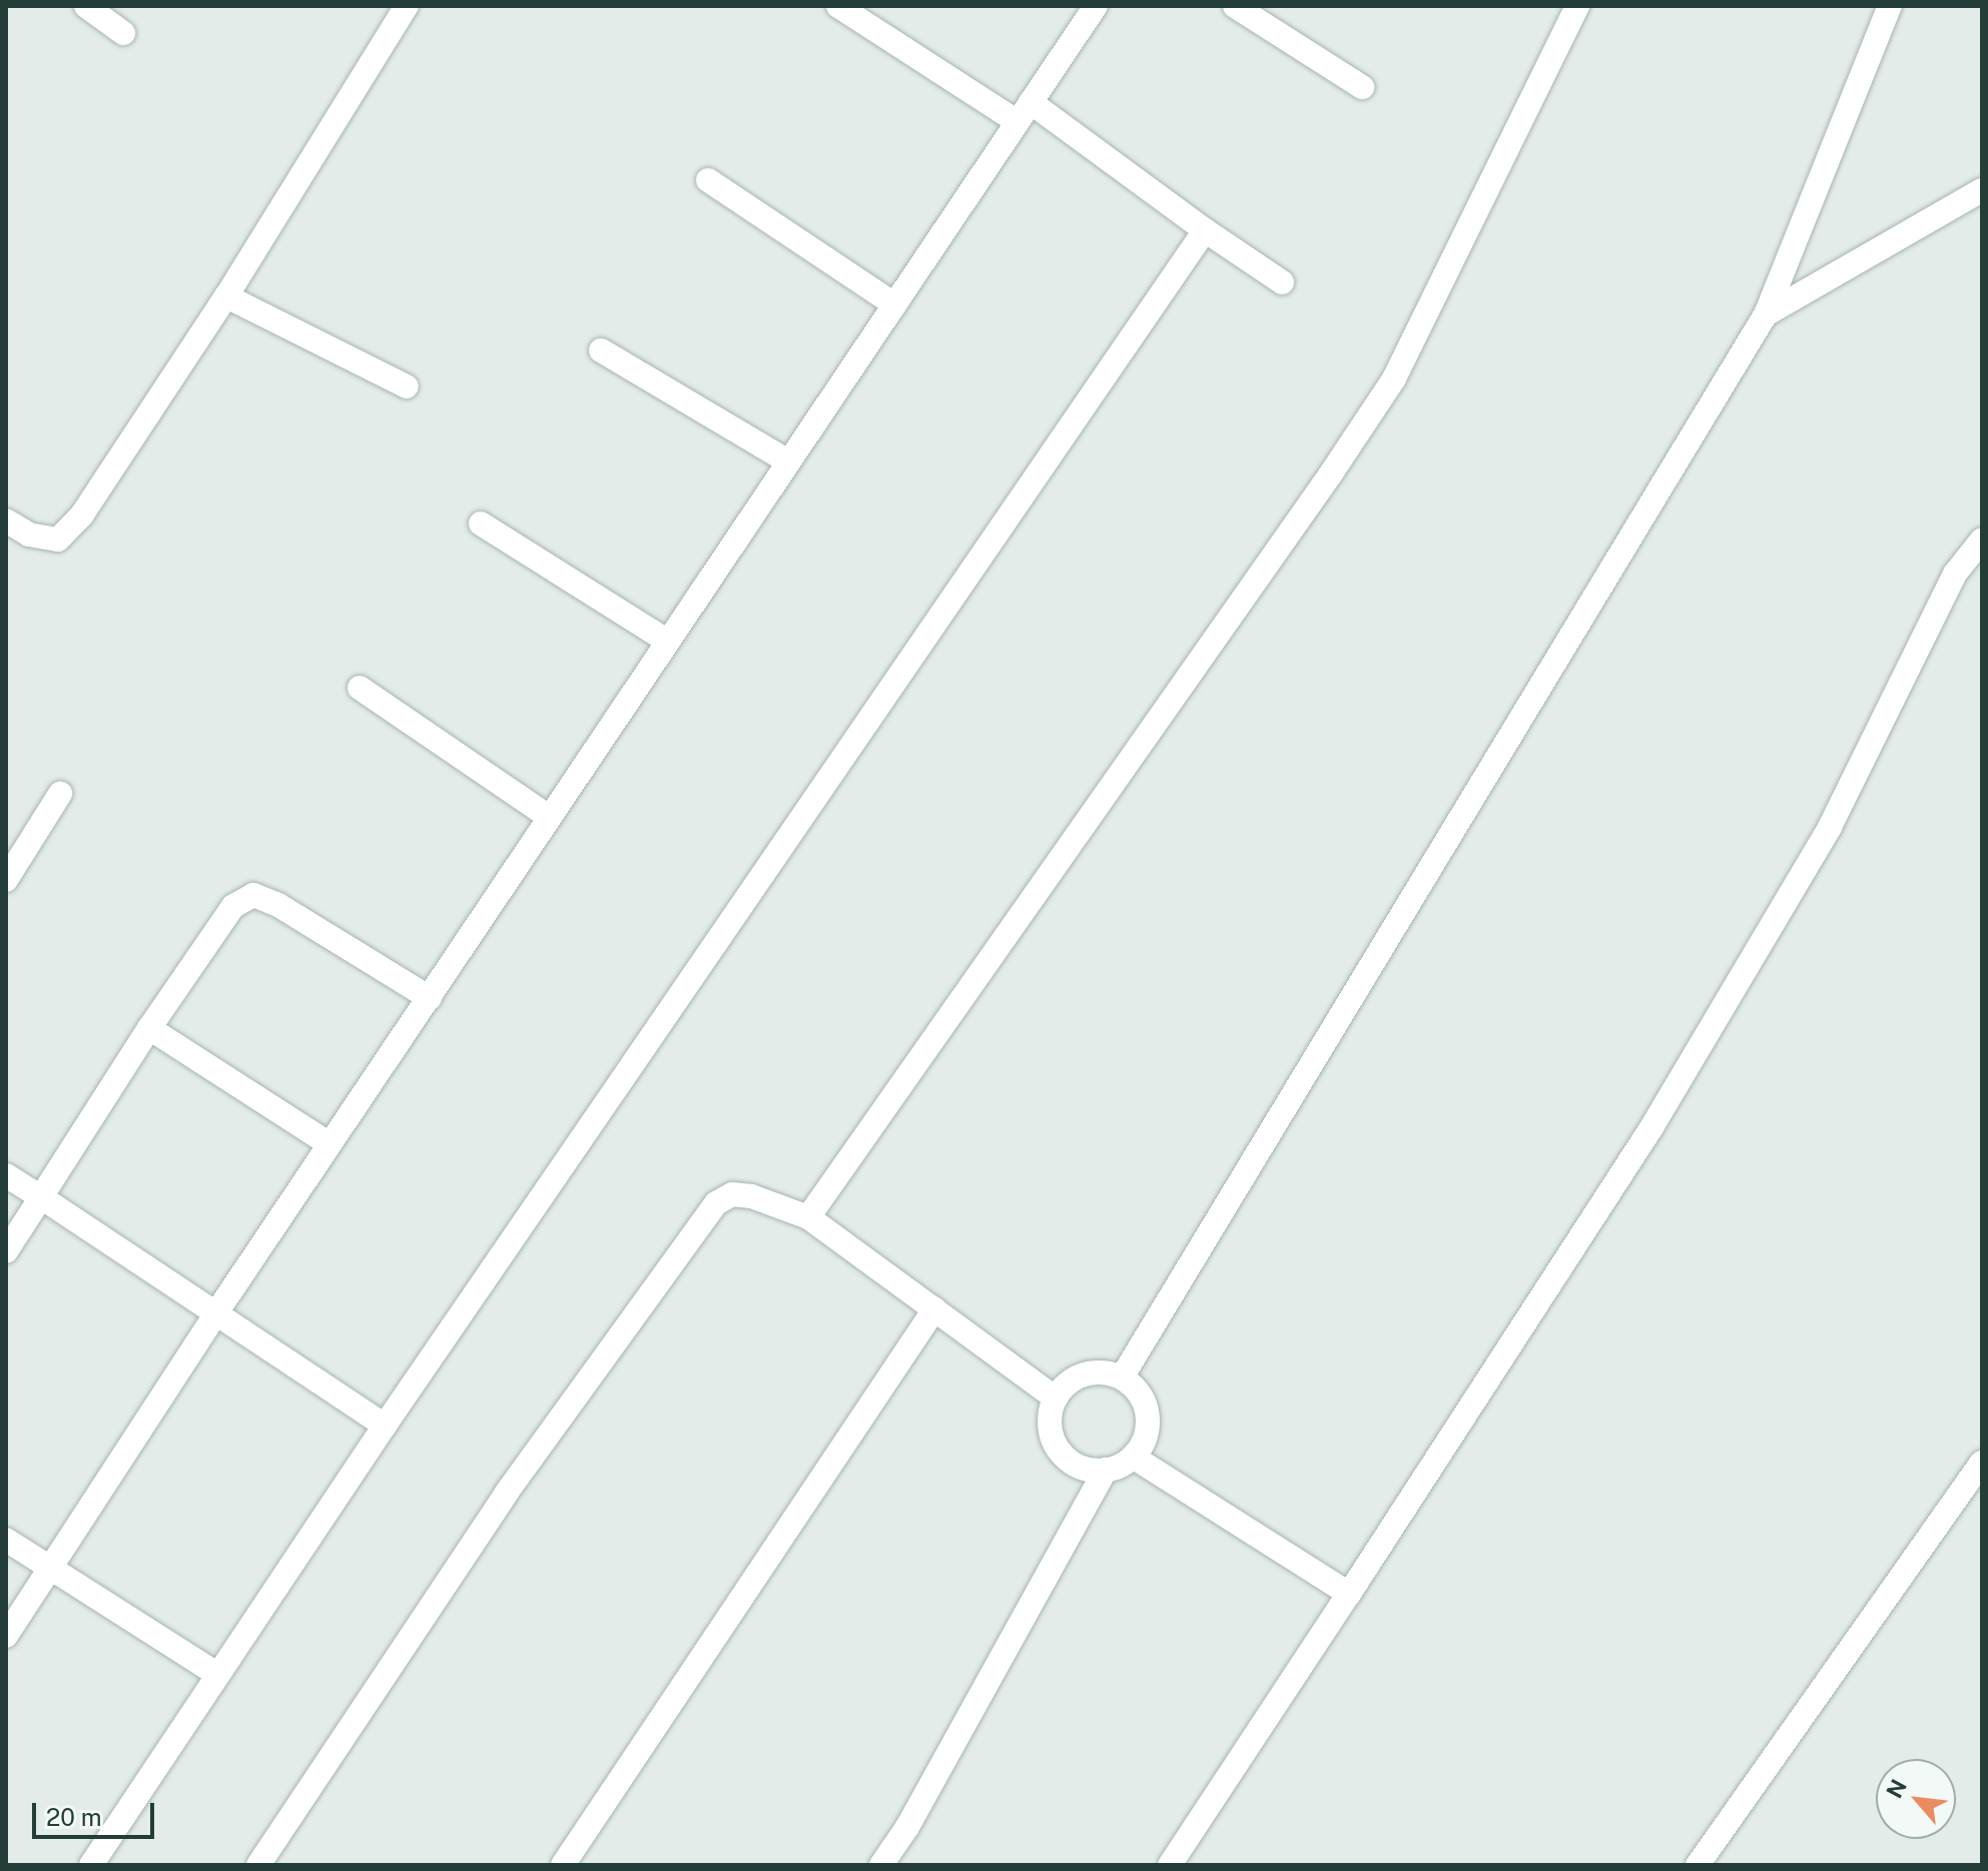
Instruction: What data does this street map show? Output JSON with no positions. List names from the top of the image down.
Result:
{
  "scale_bar": "20 m",
  "north": "top left"
}
